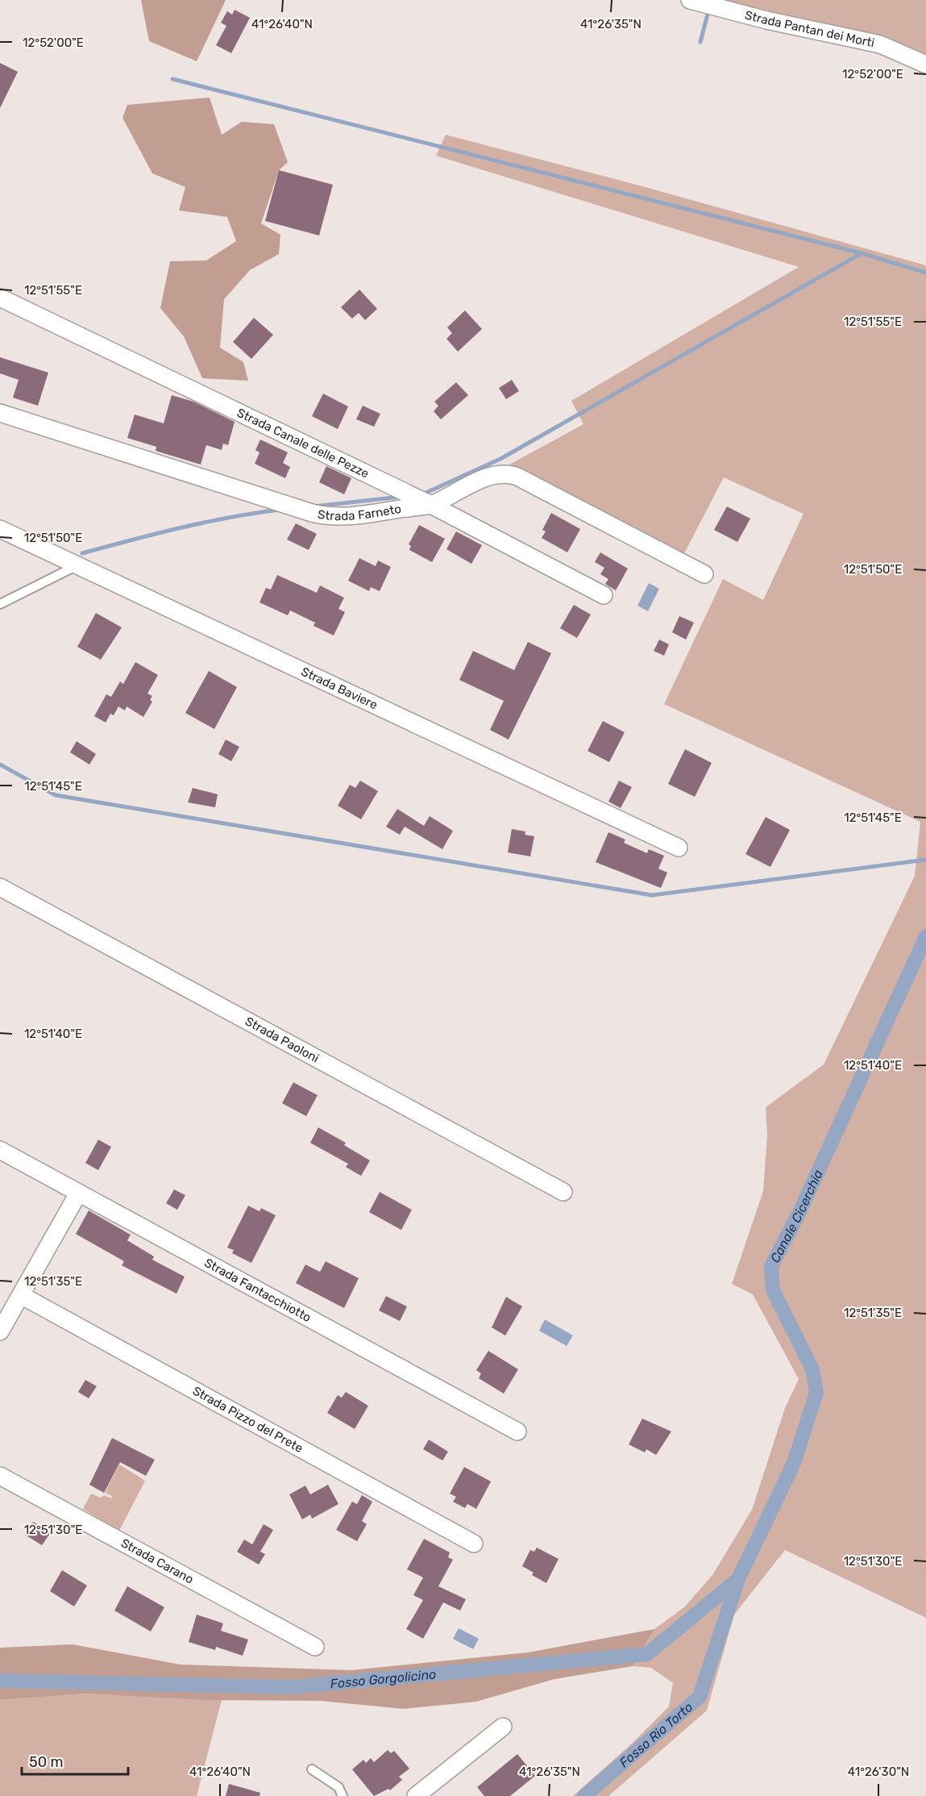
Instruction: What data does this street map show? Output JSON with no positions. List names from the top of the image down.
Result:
{
  "streets": {
    "street": [
      "Strada Pantan dei Morti",
      "Strada Canale delle Pezze",
      "Strada Farneto",
      "Strada Baviere",
      "Strada Paoloni",
      "Strada Fantacchiotto",
      "Strada Pizzo del Prete",
      "Strada Carano"
    ]
  },
  "crossings": [
    ["Strada Canale delle Pezze", "Strada Farneto"]
  ],
  "water": ["Canale Cicerchia", "Fosso Gorgolicino", "Fosso Rio Torto"],
  "scale_bar": "50 m",
  "coordinates": [
    "41°26'40\"N",
    "41°26'35\"N",
    "12°52'00\"E",
    "12°51'55\"E",
    "12°51'50\"E",
    "12°51'45\"E",
    "12°51'40\"E",
    "12°51'35\"E",
    "12°51'30\"E",
    "41°26'30\"N"
  ]
}
